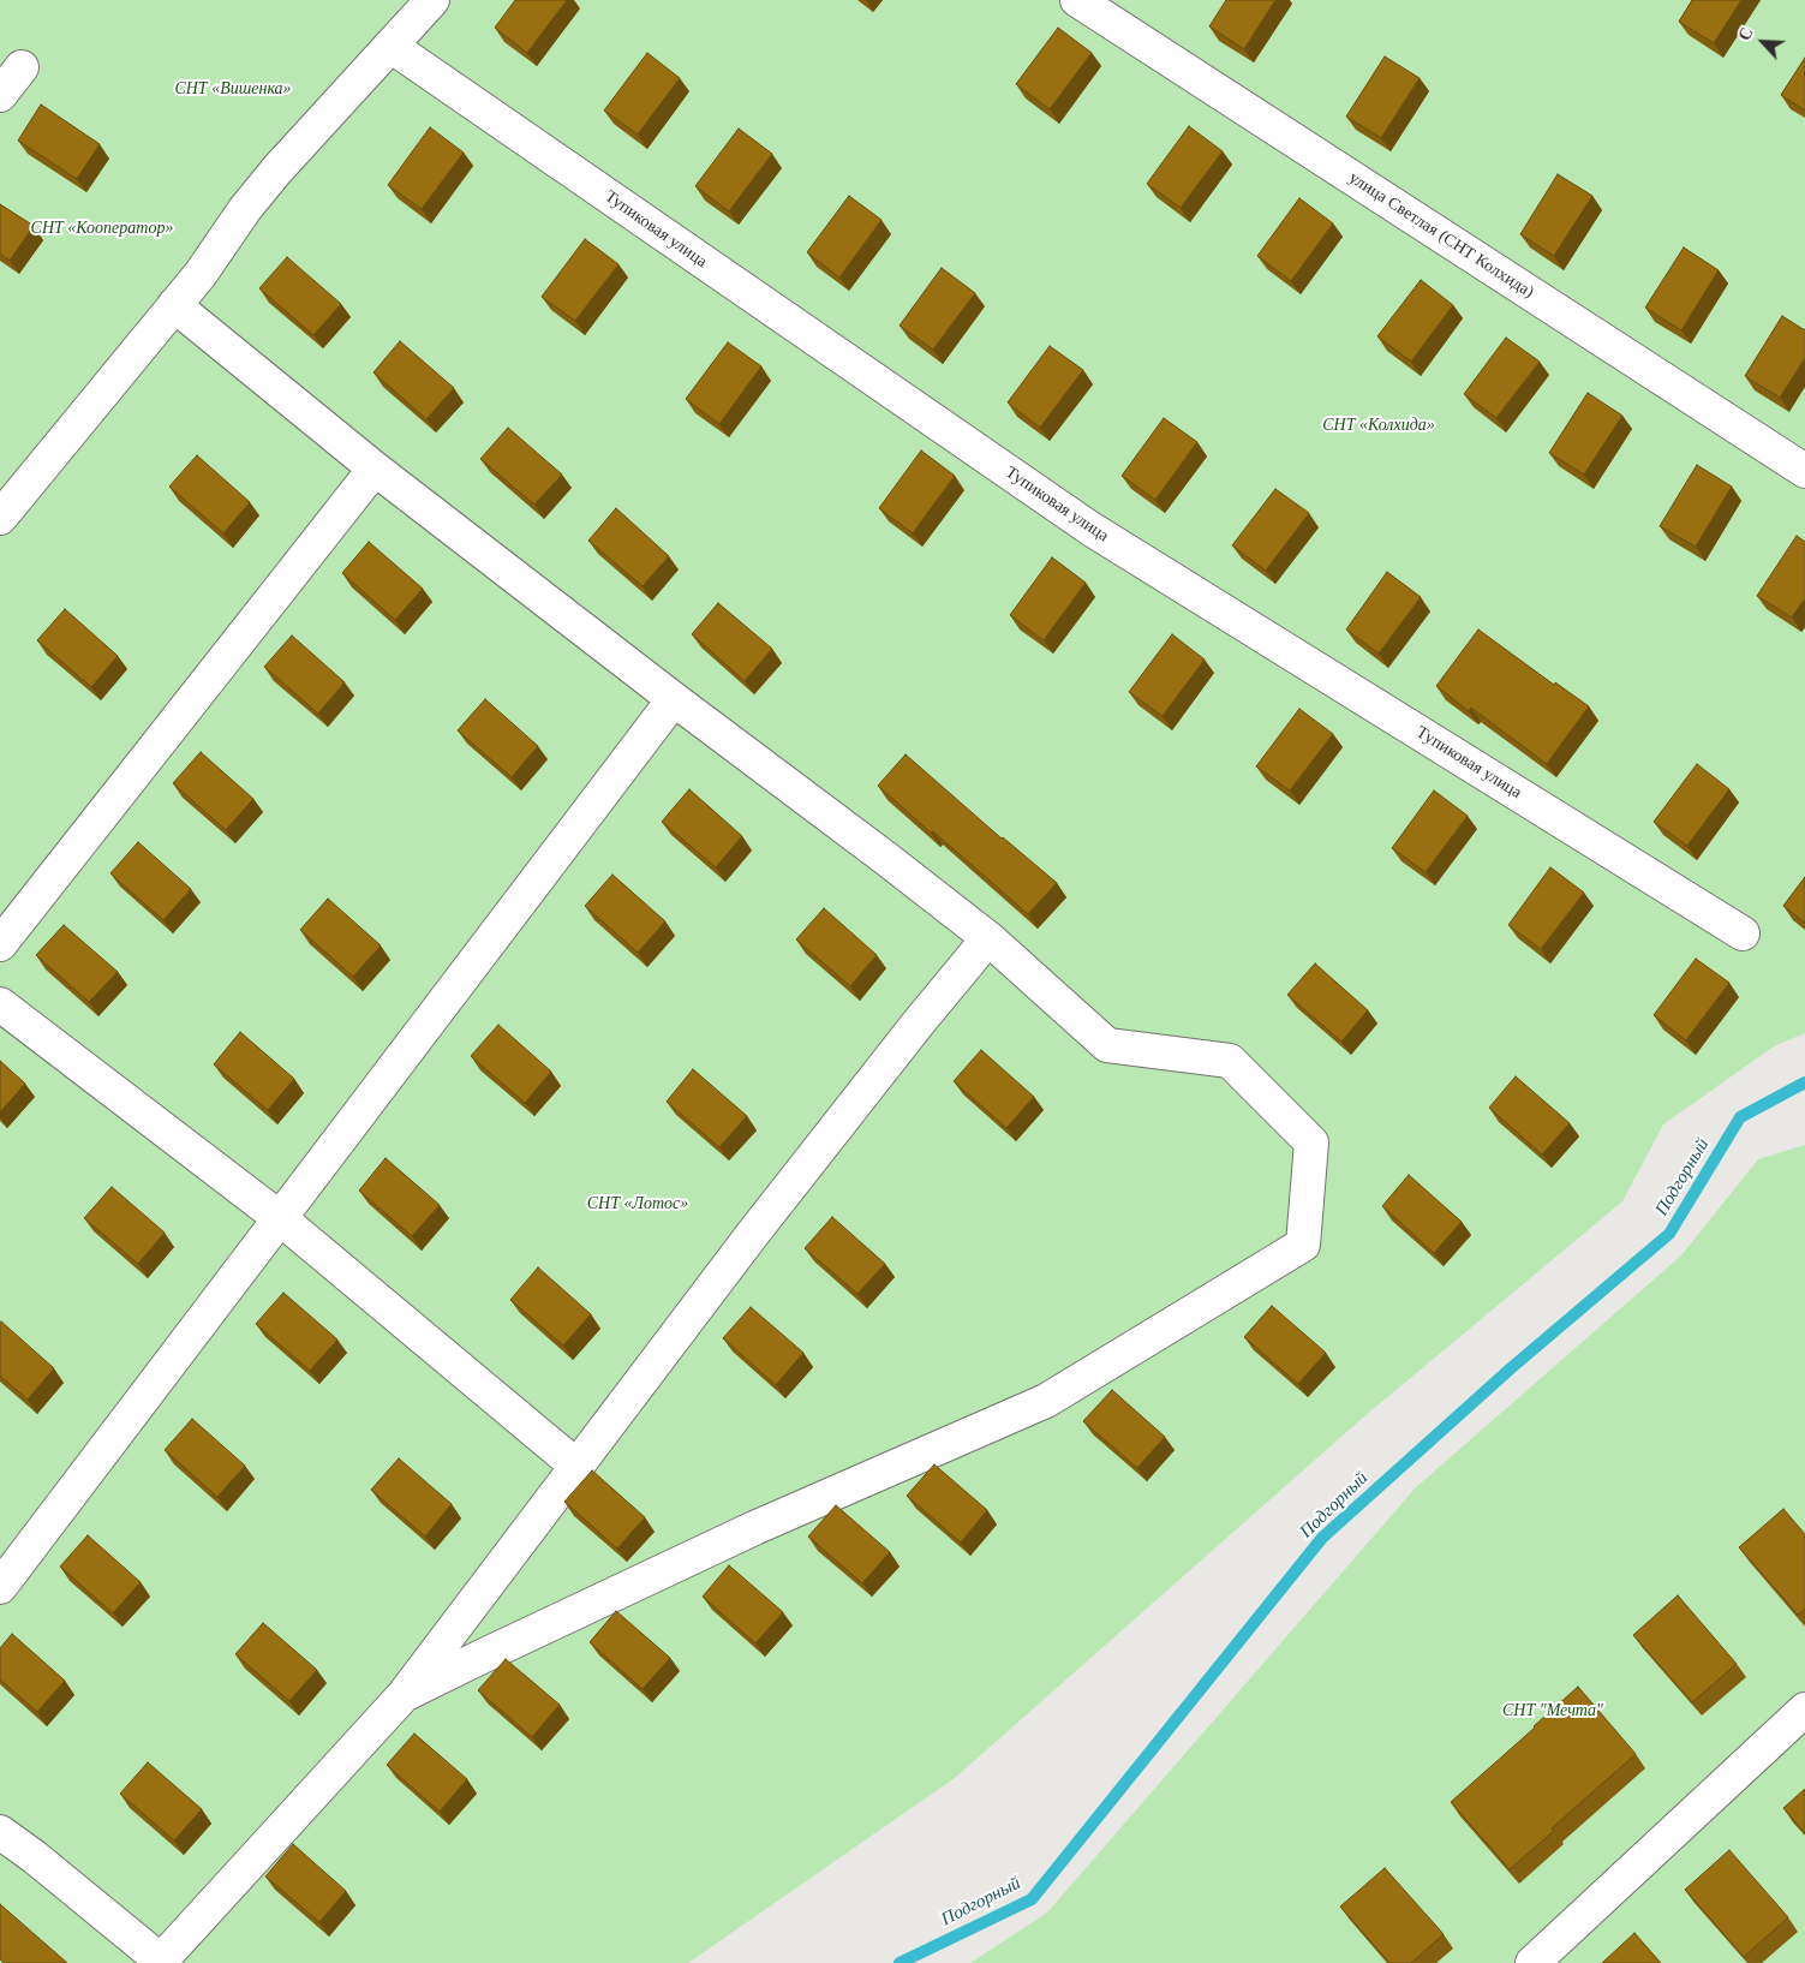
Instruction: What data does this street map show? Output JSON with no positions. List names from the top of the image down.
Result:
{
  "streets": {
    "street": ["Тупиковая улица", "улица Светлая (СНТ Колхида)"]
  },
  "water": ["Подгорный"],
  "parks": [
    "СНТ «Вишенка»",
    "СНТ «Кооператор»",
    "СНТ «Колхида»",
    "СНТ «Лотос»",
    "СНТ \"Мечта\""
  ],
  "north": "top left"
}
